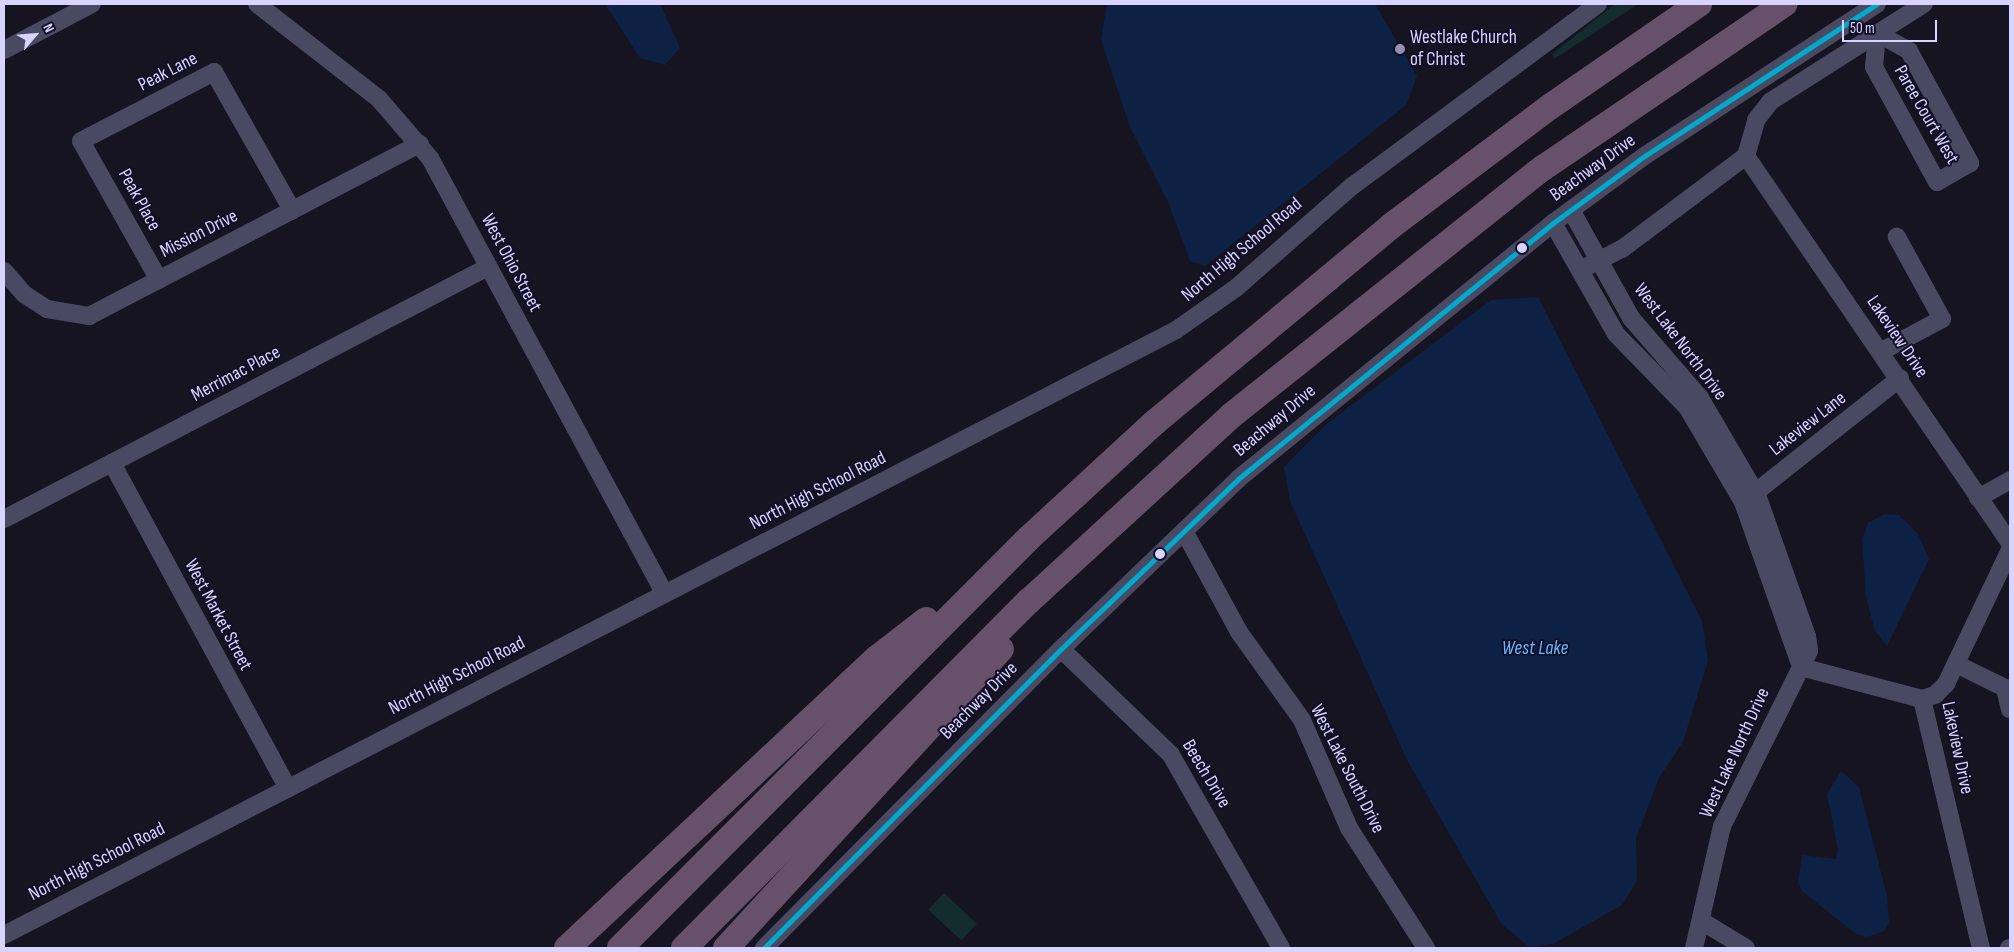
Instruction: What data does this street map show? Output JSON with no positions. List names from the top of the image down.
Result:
{
  "streets": {
    "street": [
      "Peak Lane",
      "Paree Court West",
      "Beachway Drive",
      "Peak Place",
      "Mission Drive",
      "North High School Road",
      "West Ohio Street",
      "Lakeview Drive",
      "West Lake North Drive",
      "Merrimac Place",
      "Lakeview Lane",
      "West Market Street",
      "West Lake South Drive",
      "Beech Drive"
    ]
  },
  "crossings": [
    ["Peak Lane", "Peak Place"],
    ["Peak Lane", "Mission Drive"],
    ["Beachway Drive", "West Lake North Drive"],
    ["Beachway Drive", "West Lake South Drive"],
    ["Beachway Drive", "Beech Drive"],
    ["Peak Place", "Mission Drive"],
    ["Mission Drive", "West Ohio Street"],
    ["North High School Road", "West Ohio Street"],
    ["North High School Road", "West Market Street"],
    ["West Ohio Street", "Merrimac Place"],
    ["Lakeview Drive", "Lakeview Lane"],
    ["West Lake North Drive", "Lakeview Lane"],
    ["Merrimac Place", "West Market Street"]
  ],
  "water": ["West Lake"],
  "places": ["Westlake Church of Christ"],
  "scale_bar": "50 m",
  "north": "top right"
}
